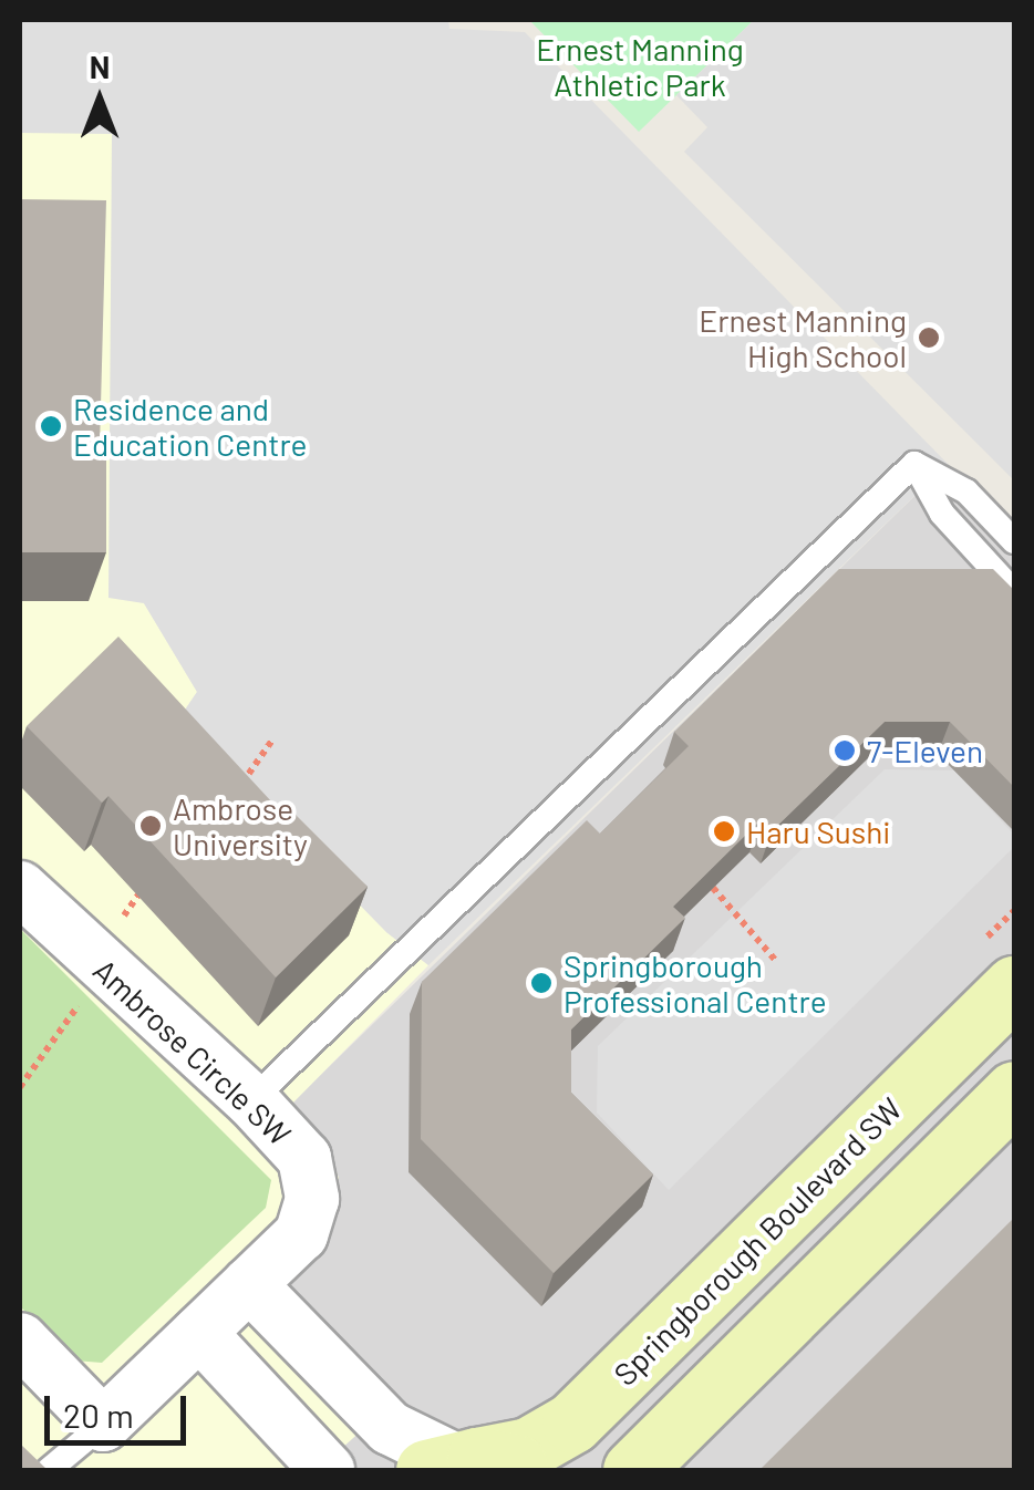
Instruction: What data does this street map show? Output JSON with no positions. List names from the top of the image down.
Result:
{
  "streets": {
    "street": ["Ambrose Circle SW", "Springborough Boulevard SW"]
  },
  "parks": ["Ernest Manning Athletic Park"],
  "places": [
    "Ernest Manning High School",
    "Residence and Education Centre",
    "7-Eleven",
    "Ambrose University",
    "Haru Sushi",
    "Springborough Professional Centre"
  ],
  "scale_bar": "20 m",
  "north": "top"
}
